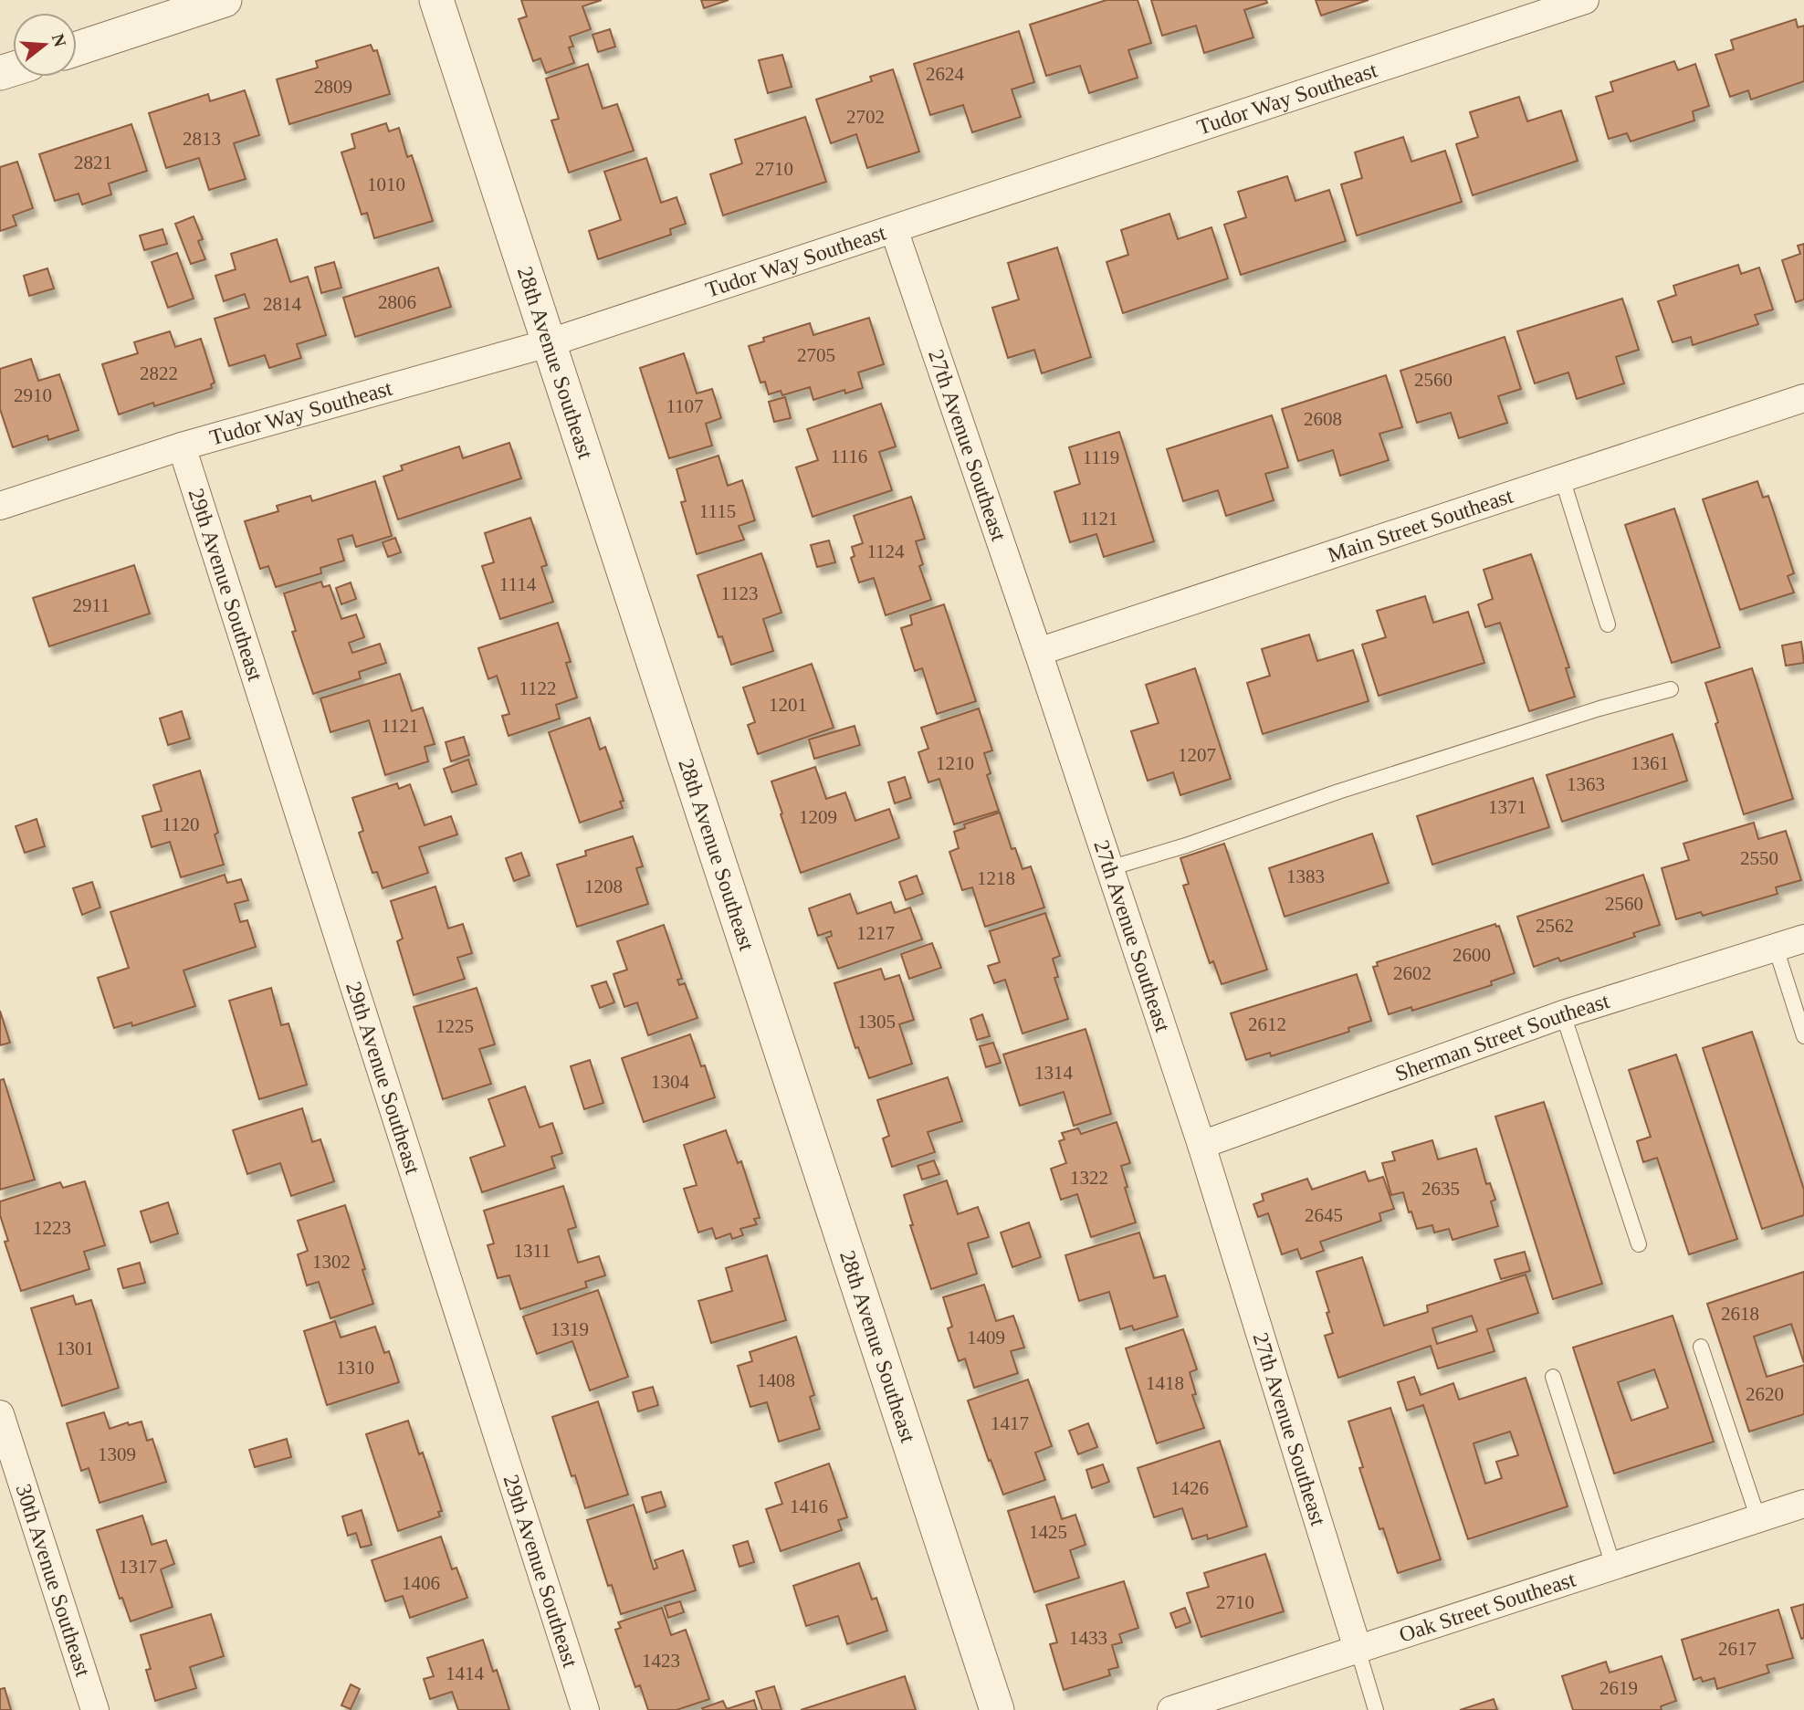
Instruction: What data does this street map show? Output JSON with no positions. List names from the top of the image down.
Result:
{
  "streets": {
    "street": [
      "Tudor Way Southeast",
      "28th Avenue Southeast",
      "27th Avenue Southeast",
      "Main Street Southeast",
      "29th Avenue Southeast",
      "Sherman Street Southeast",
      "30th Avenue Southeast",
      "Oak Street Southeast"
    ]
  },
  "crossings": [
    ["Tudor Way Southeast", "28th Avenue Southeast"],
    ["Tudor Way Southeast", "27th Avenue Southeast"],
    ["Tudor Way Southeast", "29th Avenue Southeast"],
    ["27th Avenue Southeast", "Main Street Southeast"],
    ["27th Avenue Southeast", "Sherman Street Southeast"],
    ["27th Avenue Southeast", "Oak Street Southeast"]
  ],
  "house_numbers": [
    "2624",
    "2809",
    "2702",
    "2813",
    "2821",
    "2710",
    "1010",
    "2806",
    "2814",
    "2705",
    "2822",
    "2560",
    "2910",
    "1107",
    "2608",
    "1116",
    "1119",
    "1115",
    "1121",
    "1124",
    "1114",
    "1123",
    "2911",
    "1122",
    "1201",
    "1121",
    "1207",
    "1210",
    "1361",
    "1363",
    "1371",
    "1209",
    "1120",
    "2550",
    "1383",
    "1218",
    "1208",
    "2560",
    "2562",
    "1217",
    "2600",
    "2602",
    "1305",
    "2612",
    "1225",
    "1314",
    "1304",
    "1322",
    "2635",
    "2645",
    "1223",
    "1311",
    "1302",
    "2618",
    "1319",
    "1409",
    "1301",
    "1310",
    "1408",
    "1418",
    "2620",
    "1417",
    "1309",
    "1426",
    "1416",
    "1425",
    "1317",
    "1406",
    "2710",
    "1433",
    "2617",
    "1423",
    "1414",
    "2619"
  ],
  "north": "right"
}
